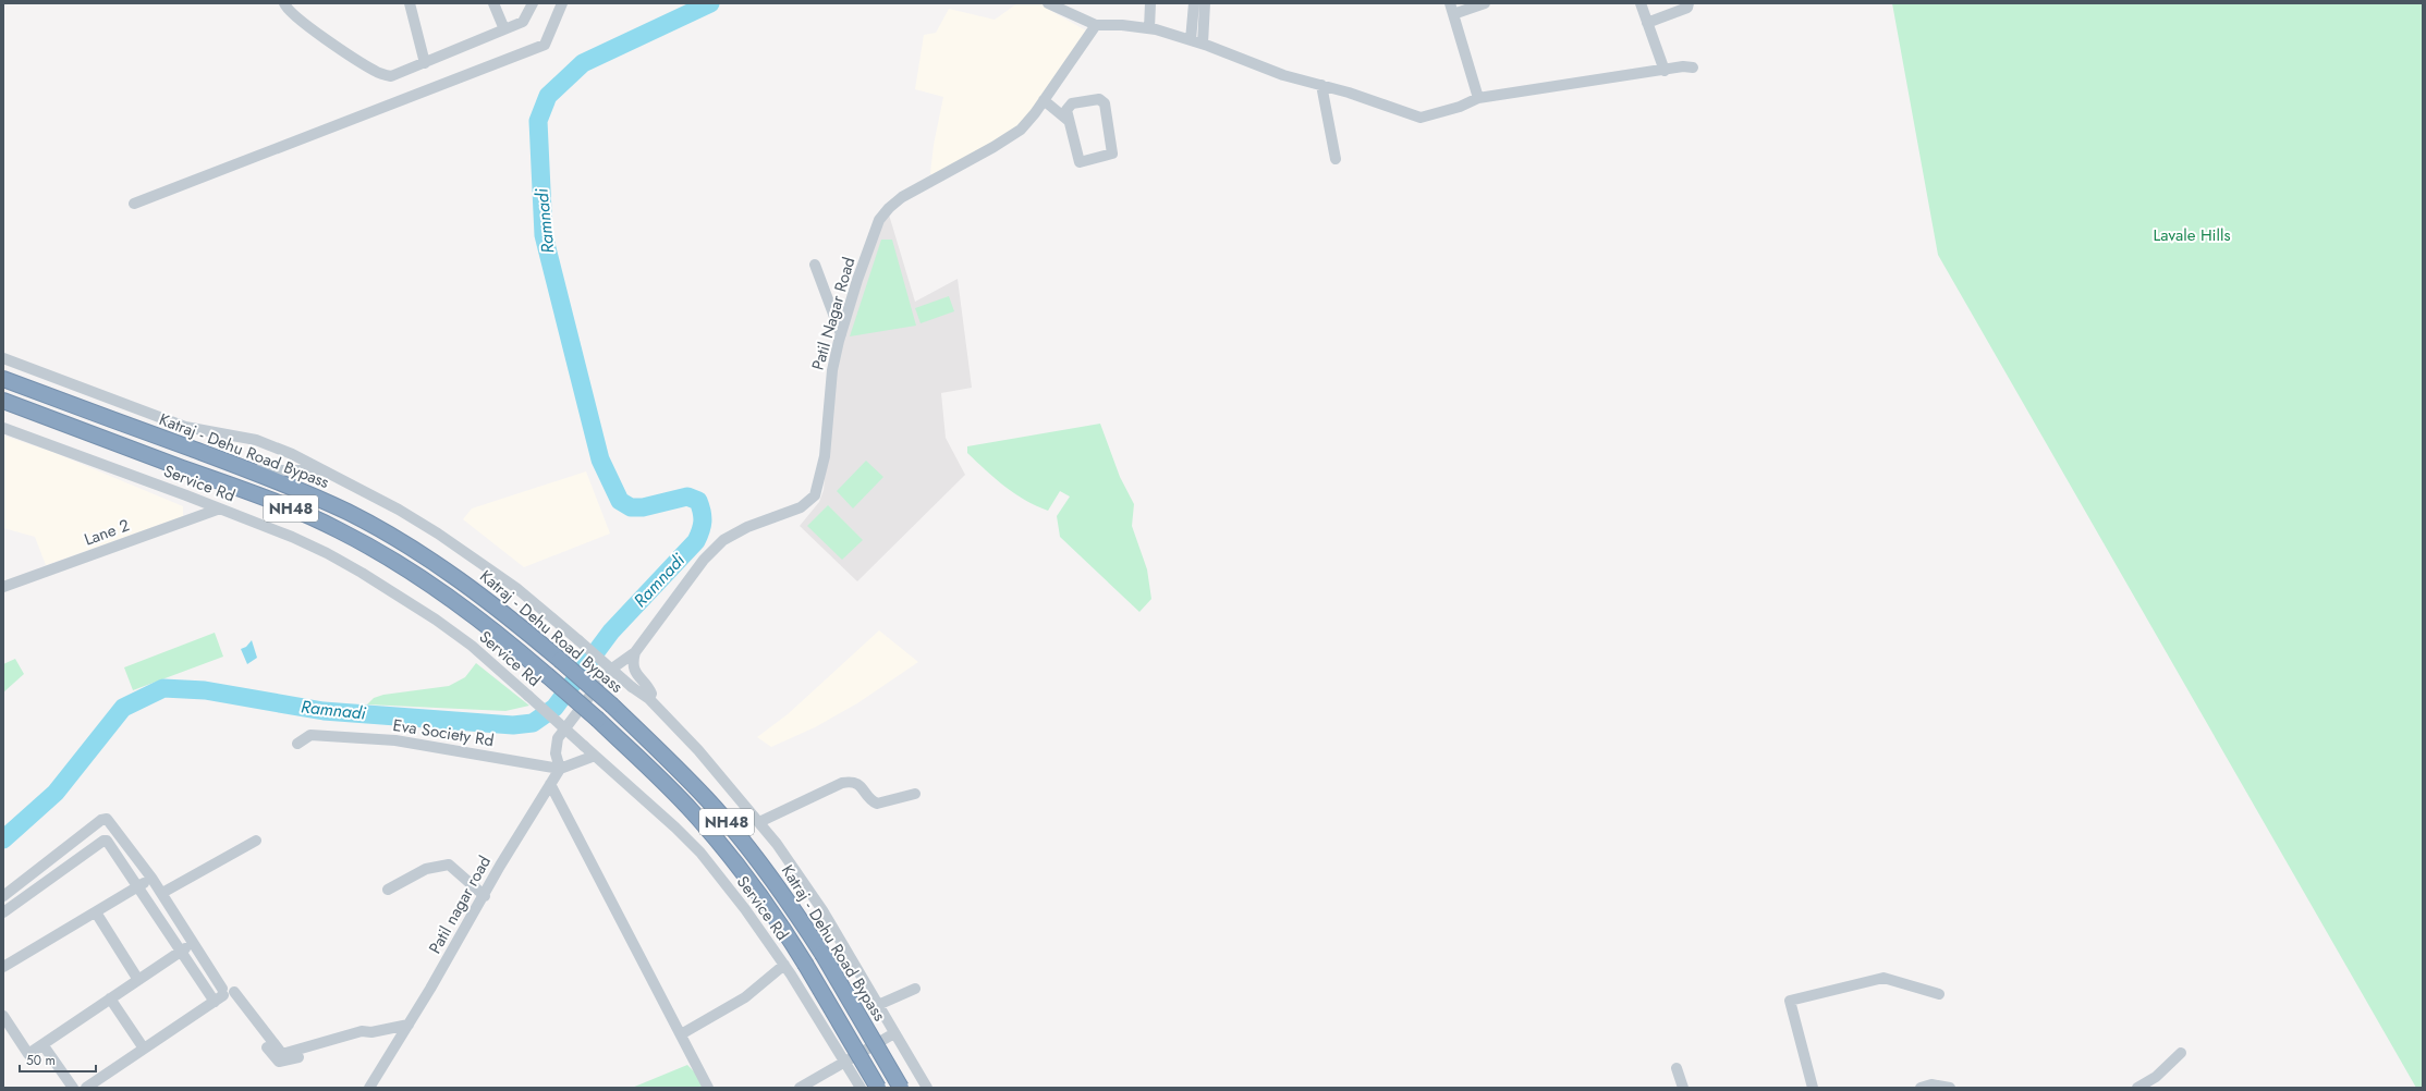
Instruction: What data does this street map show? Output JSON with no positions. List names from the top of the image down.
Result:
{
  "streets": {
    "highway": ["Katraj - Dehu Road Bypass", "NH48"],
    "street": [
      "Patil Nagar Road",
      "Service Rd",
      "Lane 2",
      "Eva Society Rd",
      "Patil nagar road"
    ]
  },
  "crossings": [
    ["Patil Nagar Road", "Eva Society Rd"],
    ["Patil Nagar Road", "Patil nagar road"],
    ["Service Rd", "Lane 2"],
    ["Eva Society Rd", "Patil nagar road"]
  ],
  "water": ["Ramnadi"],
  "parks": ["Lavale Hills"],
  "scale_bar": "50 m"
}
